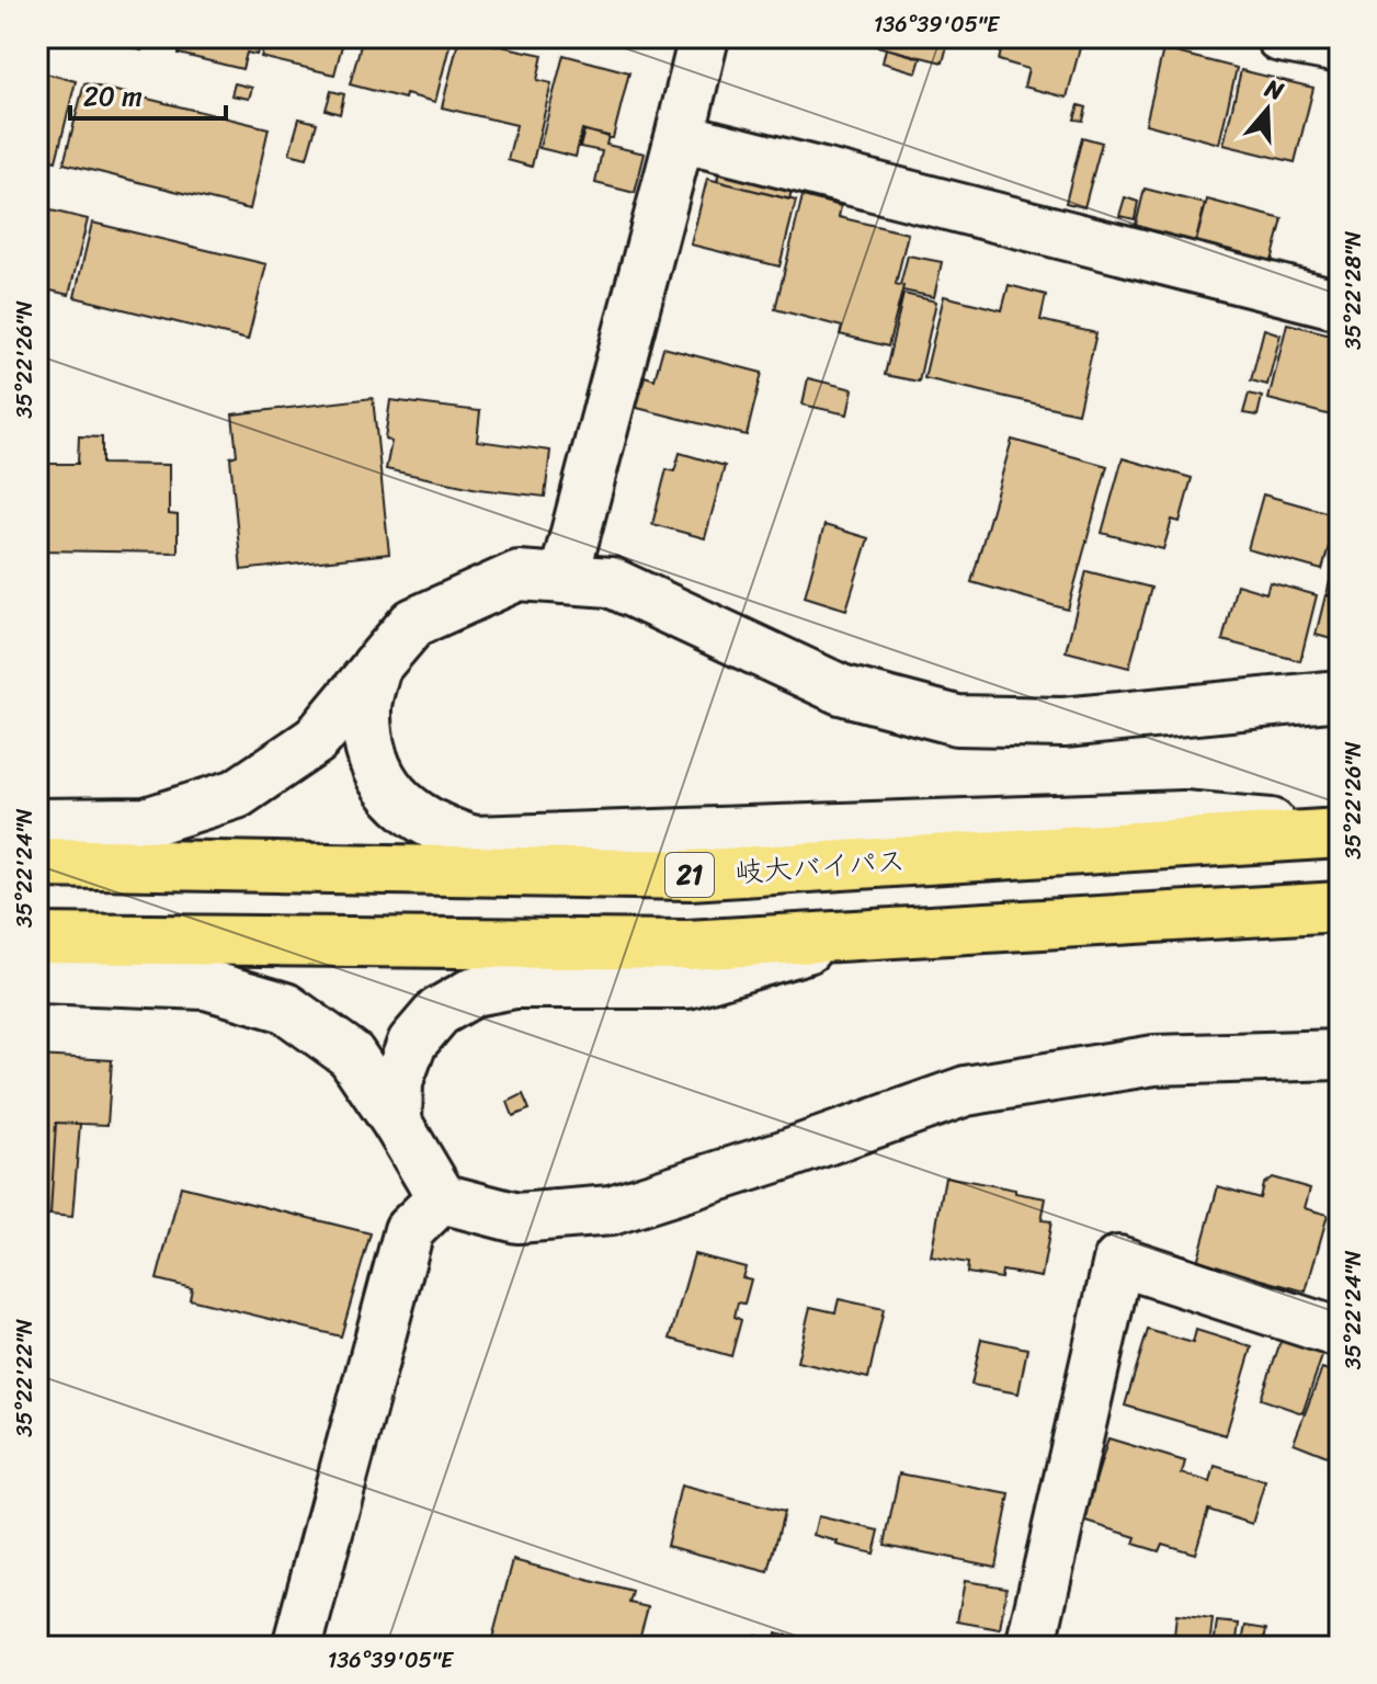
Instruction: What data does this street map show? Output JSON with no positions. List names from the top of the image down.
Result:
{
  "streets": {
    "highway": ["岐大バイパス", "21"]
  },
  "scale_bar": "20 m",
  "north": "top",
  "coordinates": [
    "136°39'05\"E",
    "35°22'28\"N",
    "35°22'26\"N",
    "35°22'24\"N",
    "35°22'22\"N"
  ]
}
